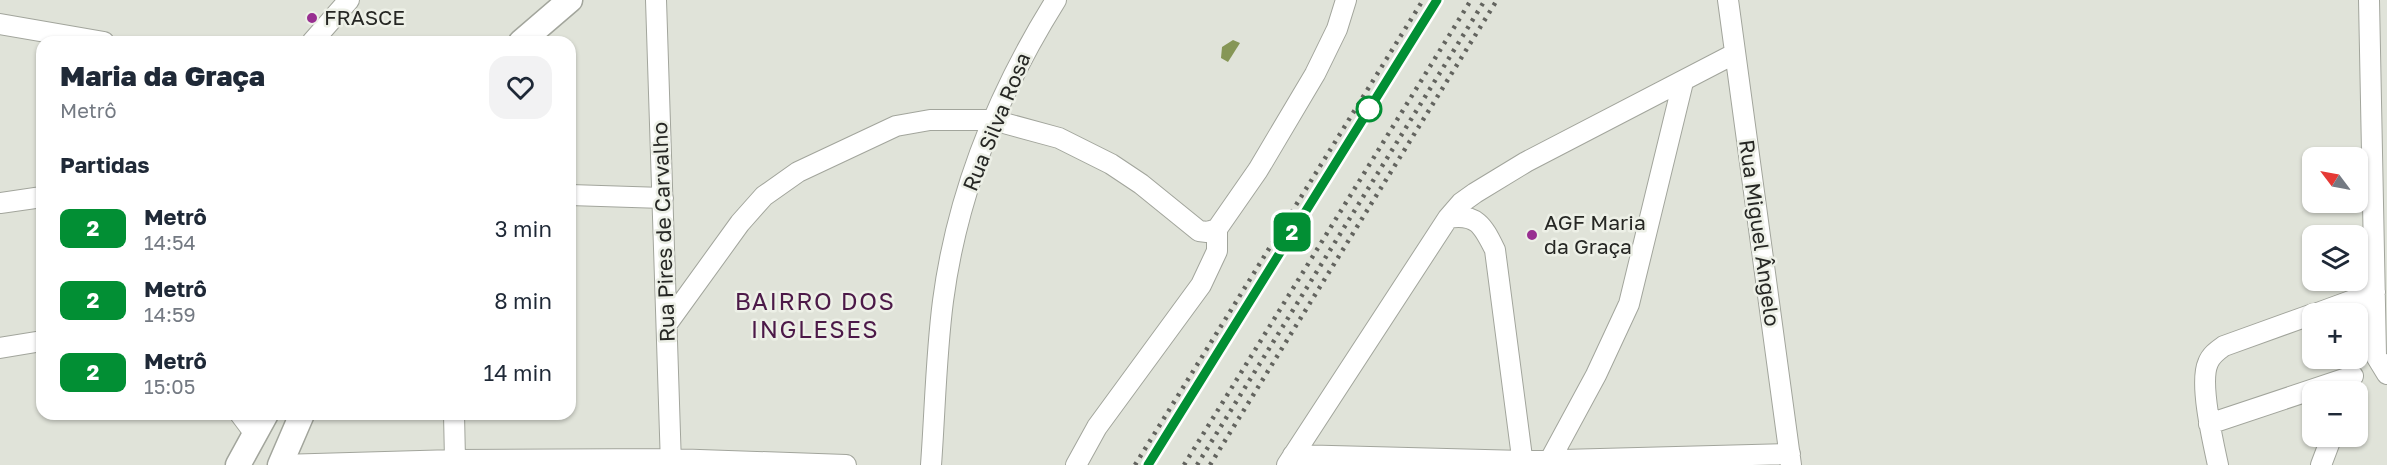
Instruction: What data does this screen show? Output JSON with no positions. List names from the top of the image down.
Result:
{
  "streets": {
    "street": ["Rua Silva Rosa", "Rua Pires de Carvalho", "Rua Miguel Ângelo"]
  },
  "districts": ["BAIRRO DOS INGLESES"],
  "places": ["FRASCE", "AGF Maria da Graça"],
  "lines": ["metro line 2"],
  "north": "top left",
  "page": {
    "on_map": "2",
    "heading": [
      ["Maria da Graça", "Metrô"],
      "Partidas"
    ],
    "map_buttons": ["+", "−"],
    "list": [
      {
        "mark": "2",
        "name": "Metrô",
        "note": "14:54",
        "value": "3 min"
      },
      {
        "mark": "2",
        "name": "Metrô",
        "note": "14:59",
        "value": "8 min"
      },
      {
        "mark": "2",
        "name": "Metrô",
        "note": "15:05",
        "value": "14 min"
      }
    ]
  }
}
